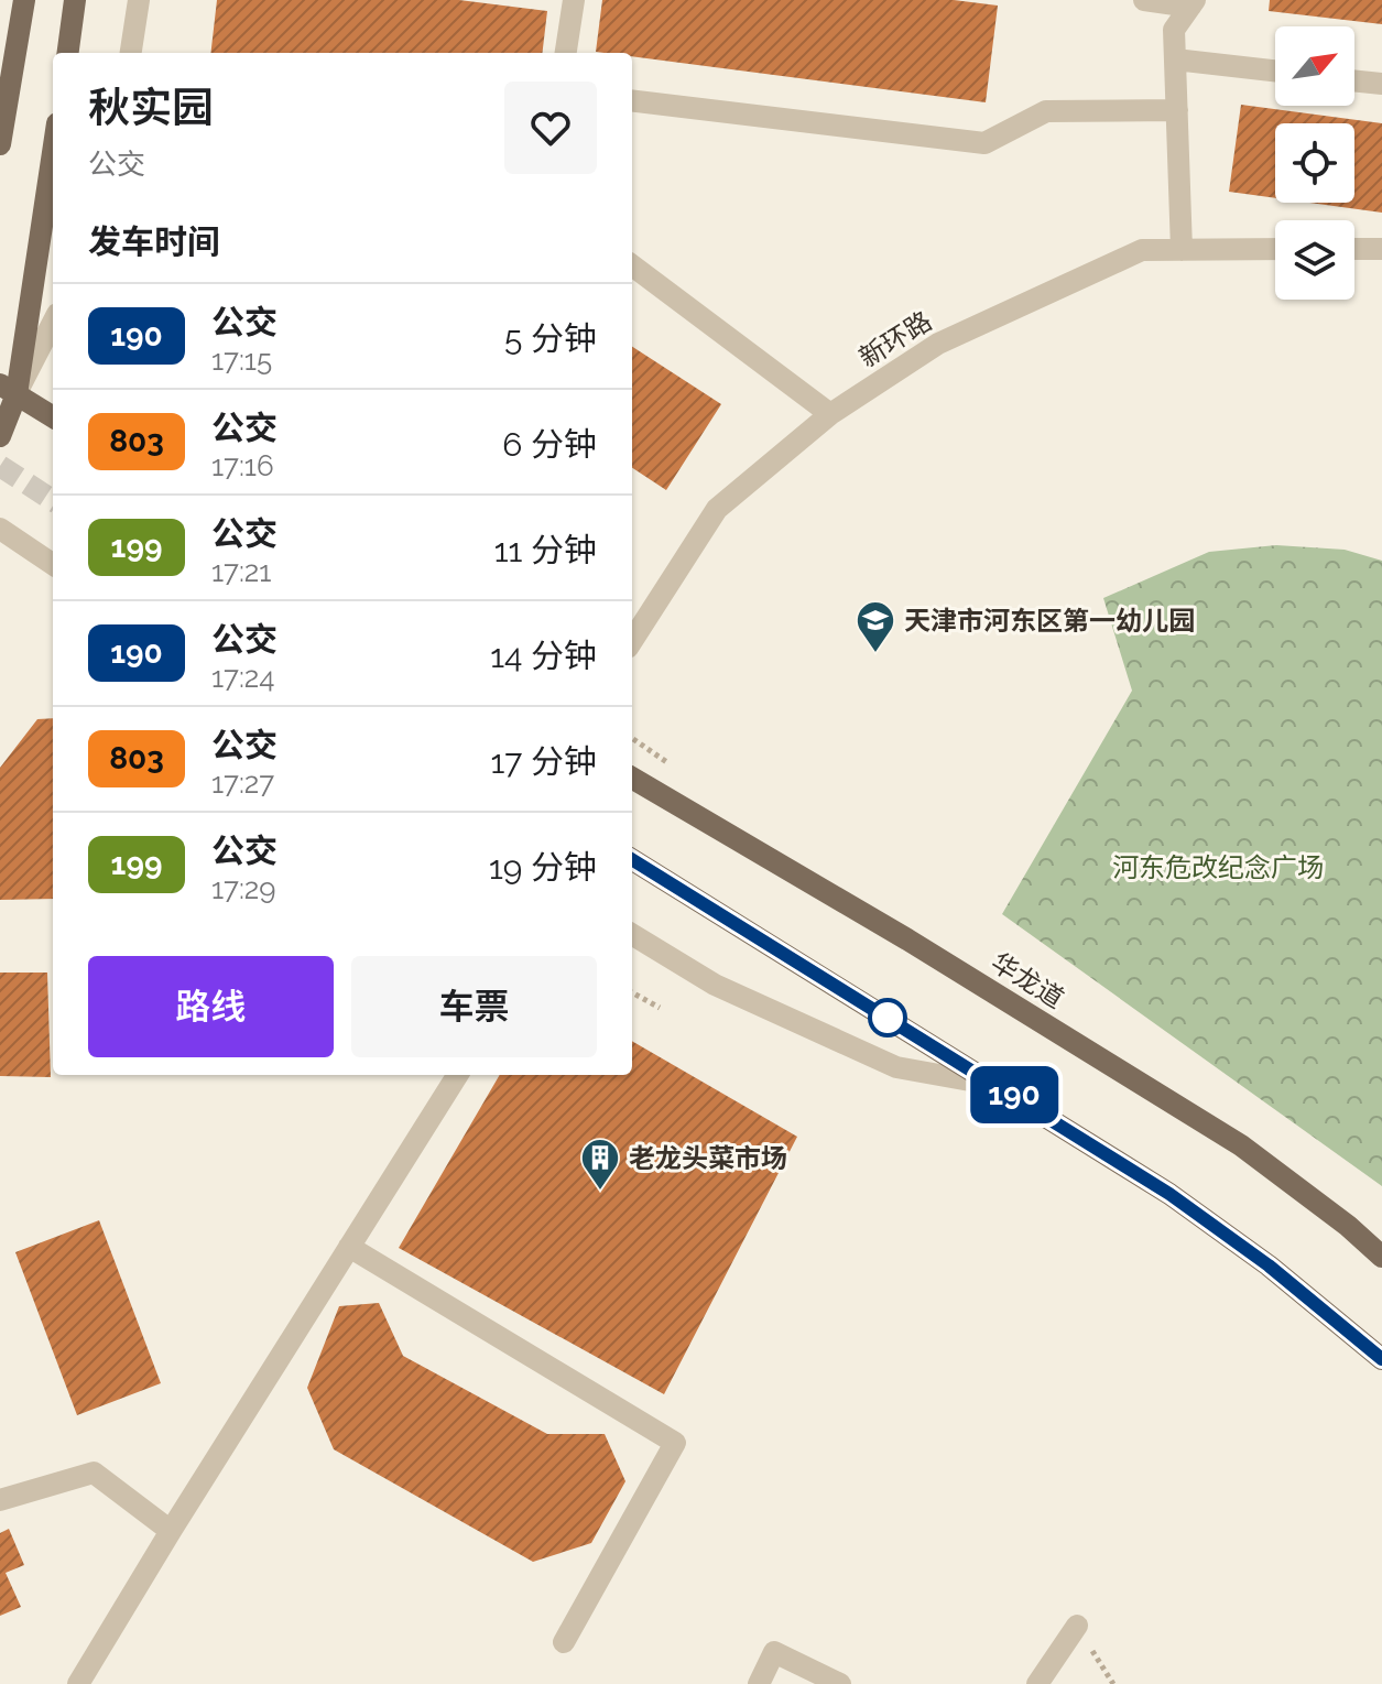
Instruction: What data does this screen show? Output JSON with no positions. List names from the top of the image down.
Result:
{
  "streets": {
    "main road": ["华龙道"],
    "street": ["新环路"]
  },
  "parks": ["河东危改纪念广场"],
  "places": {
    "school or university": ["天津市河东区第一幼儿园"],
    "building": ["老龙头菜市场"]
  },
  "lines": ["bus line 190"],
  "north": "top right",
  "page": {
    "on_map": "190",
    "heading": [
      ["秋实园", "公交"],
      "发车时间"
    ],
    "list": [
      {
        "mark": "190",
        "name": "公交",
        "note": "17:15",
        "value": "5 分钟"
      },
      {
        "mark": "803",
        "name": "公交",
        "note": "17:16",
        "value": "6 分钟"
      },
      {
        "mark": "199",
        "name": "公交",
        "note": "17:21",
        "value": "11 分钟"
      },
      {
        "mark": "190",
        "name": "公交",
        "note": "17:24",
        "value": "14 分钟"
      },
      {
        "mark": "803",
        "name": "公交",
        "note": "17:27",
        "value": "17 分钟"
      },
      {
        "mark": "199",
        "name": "公交",
        "note": "17:29",
        "value": "19 分钟"
      }
    ],
    "buttons": ["路线", "车票"]
  }
}
